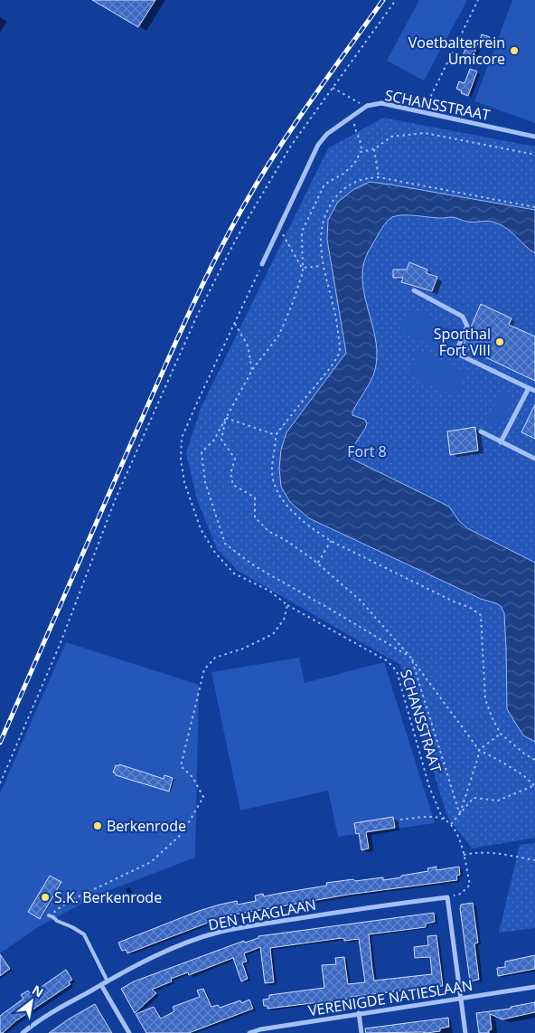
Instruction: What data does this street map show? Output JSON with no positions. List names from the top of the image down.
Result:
{
  "streets": {
    "street": ["SCHANSSTRAAT", "DEN HAAGLAAN", "VERENIGDE NATIESLAAN"]
  },
  "parks": ["Fort 8"],
  "places": [
    "Voetbalterrein Umicore",
    "Sporthal Fort VIII",
    "Berkenrode",
    "S.K. Berkenrode"
  ],
  "north": "top right"
}
